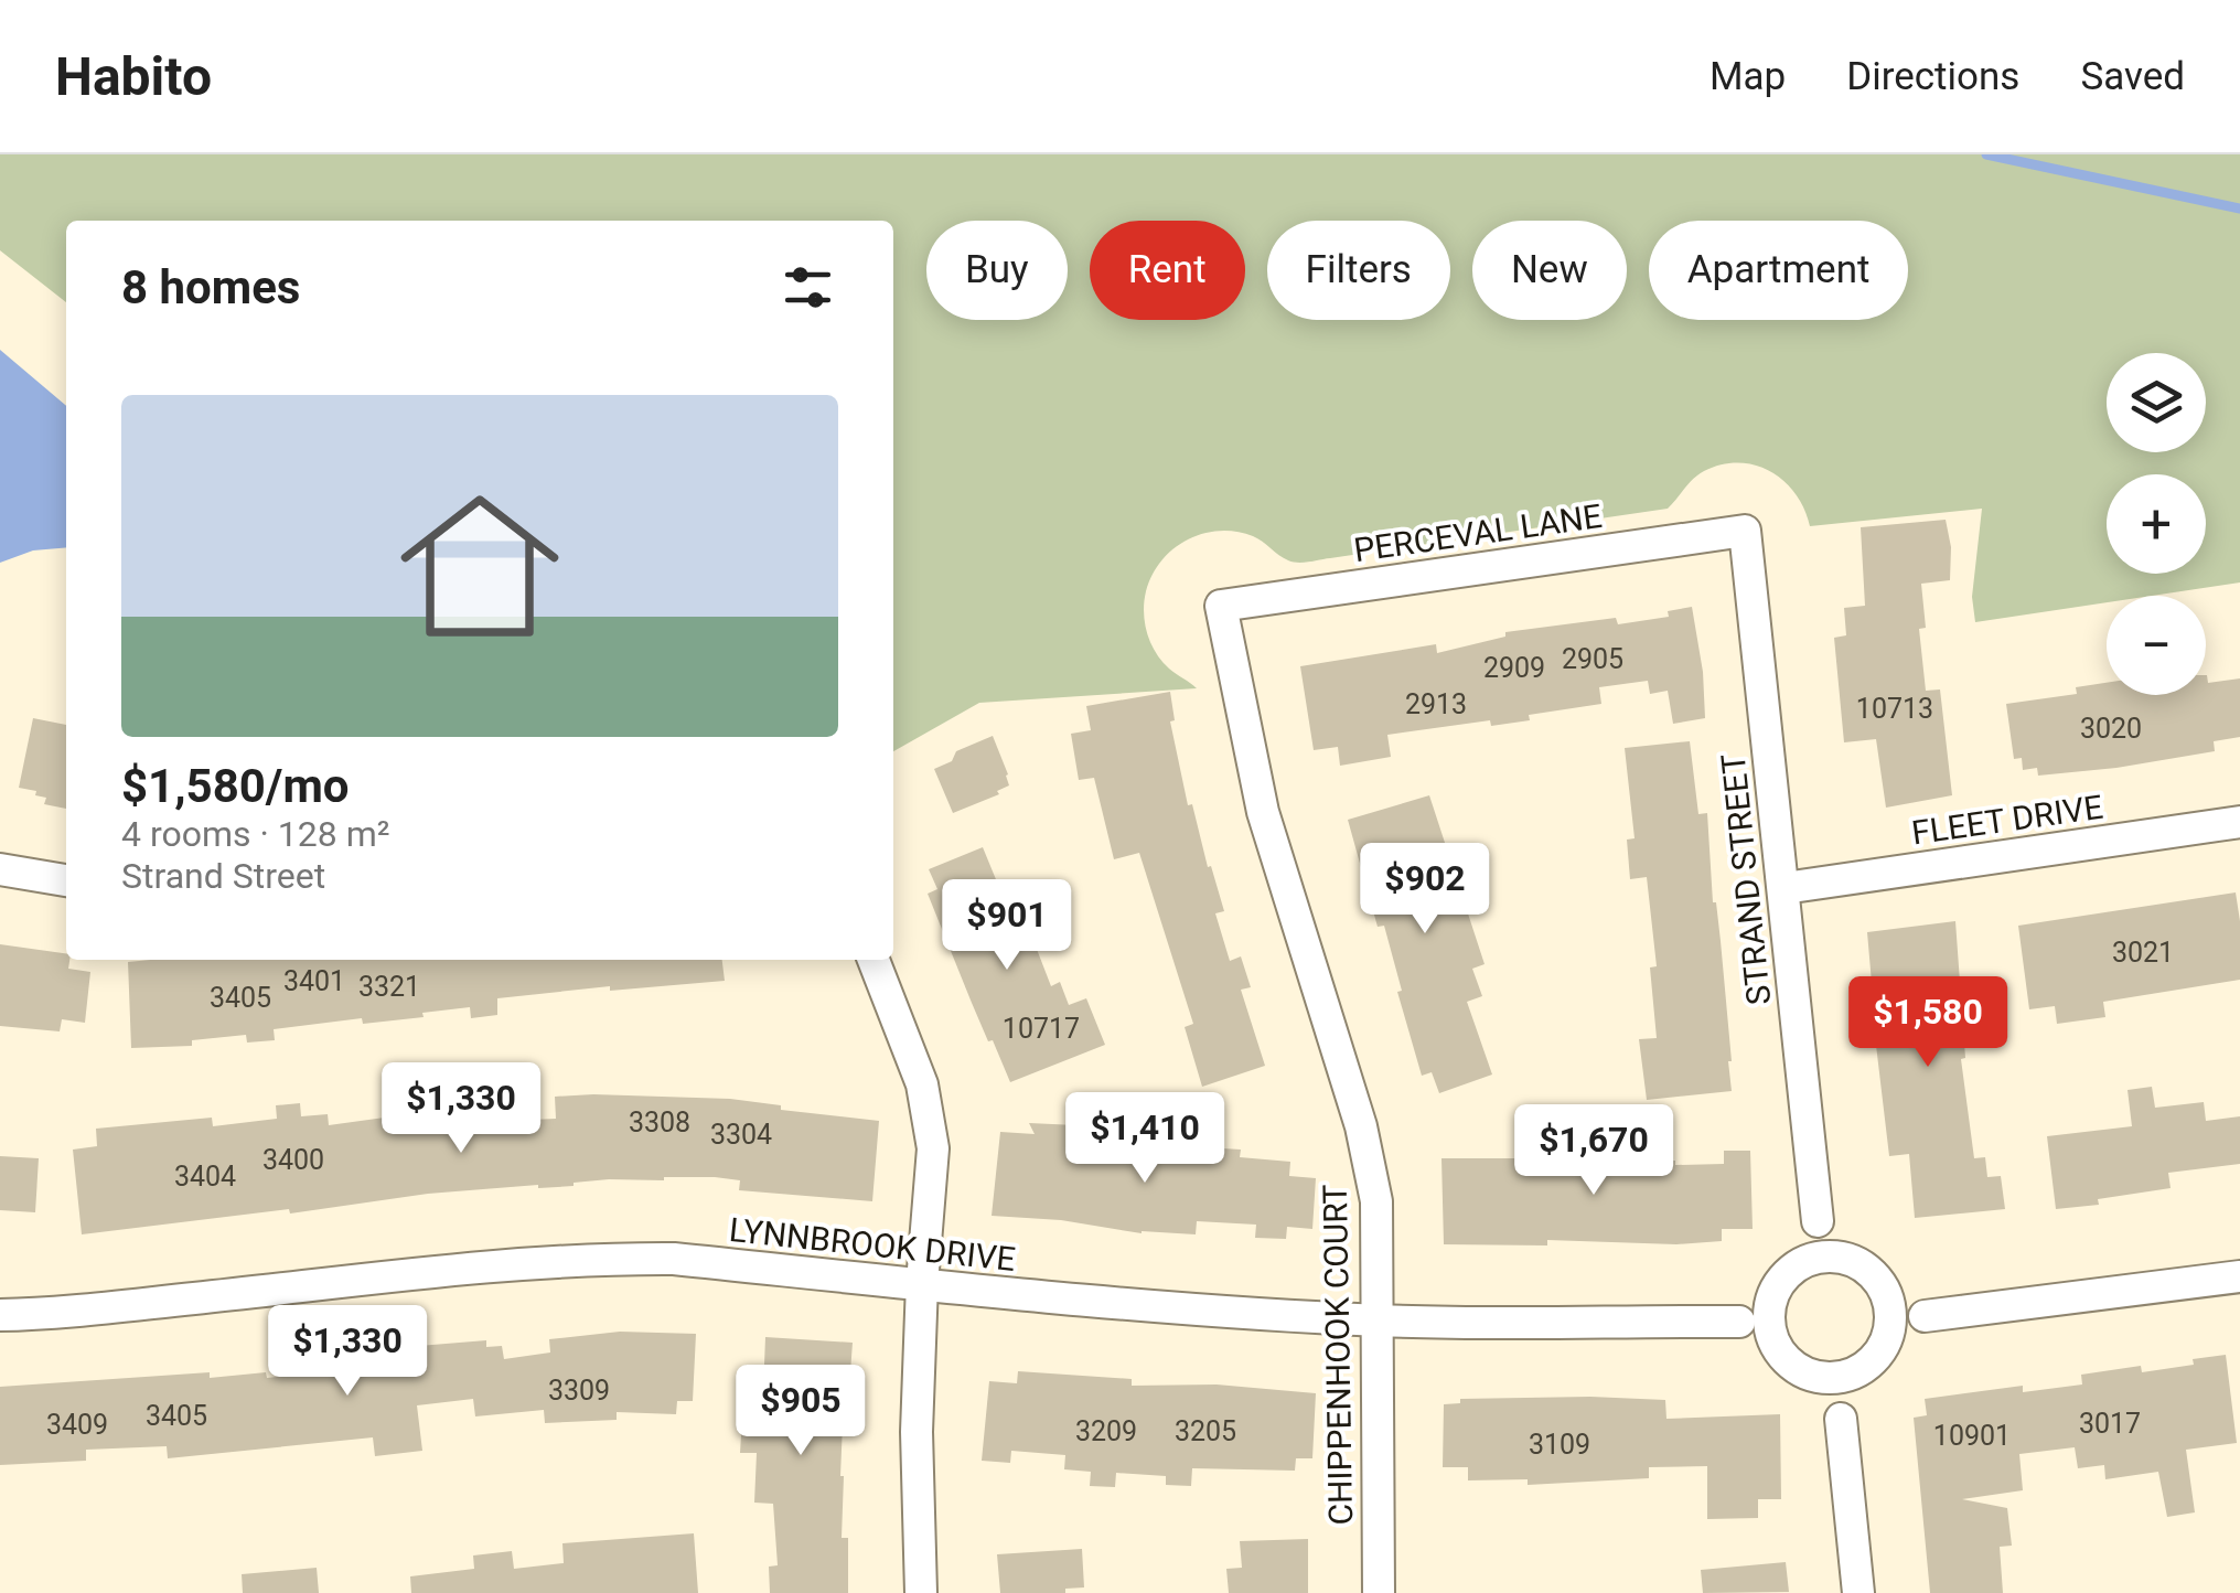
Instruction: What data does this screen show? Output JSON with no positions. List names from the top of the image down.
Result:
{
  "streets": {
    "street": [
      "PERCEVAL LANE",
      "FLEET DRIVE",
      "STRAND STREET",
      "LYNNBROOK DRIVE",
      "CHIPPENHOOK COURT"
    ]
  },
  "crossings": [
    ["PERCEVAL LANE", "STRAND STREET"],
    ["PERCEVAL LANE", "CHIPPENHOOK COURT"],
    ["FLEET DRIVE", "STRAND STREET"],
    ["STRAND STREET", "LYNNBROOK DRIVE"],
    ["LYNNBROOK DRIVE", "CHIPPENHOOK COURT"]
  ],
  "house_numbers": [
    "2905",
    "2909",
    "2913",
    "10713",
    "3020",
    "3021",
    "3401",
    "3321",
    "3405",
    "10717",
    "3308",
    "3304",
    "3400",
    "3404",
    "3309",
    "3405",
    "3017",
    "3409",
    "3209",
    "3205",
    "10901",
    "3109"
  ],
  "page": {
    "header": "Habito",
    "nav": ["Map", "Directions", "Saved"],
    "chip": [
      "Buy",
      "Rent",
      "Filters",
      "New",
      "Apartment"
    ],
    "heading": "8 homes",
    "map_buttons": ["+", "−"],
    "list": [
      {
        "name": "$1,580/mo",
        "note": "4 rooms · 128 m² · Strand Street"
      }
    ],
    "price": [
      "$902",
      "$901",
      "$1,580",
      "$1,330",
      "$1,410",
      "$1,670",
      "$1,330",
      "$905"
    ]
  }
}
